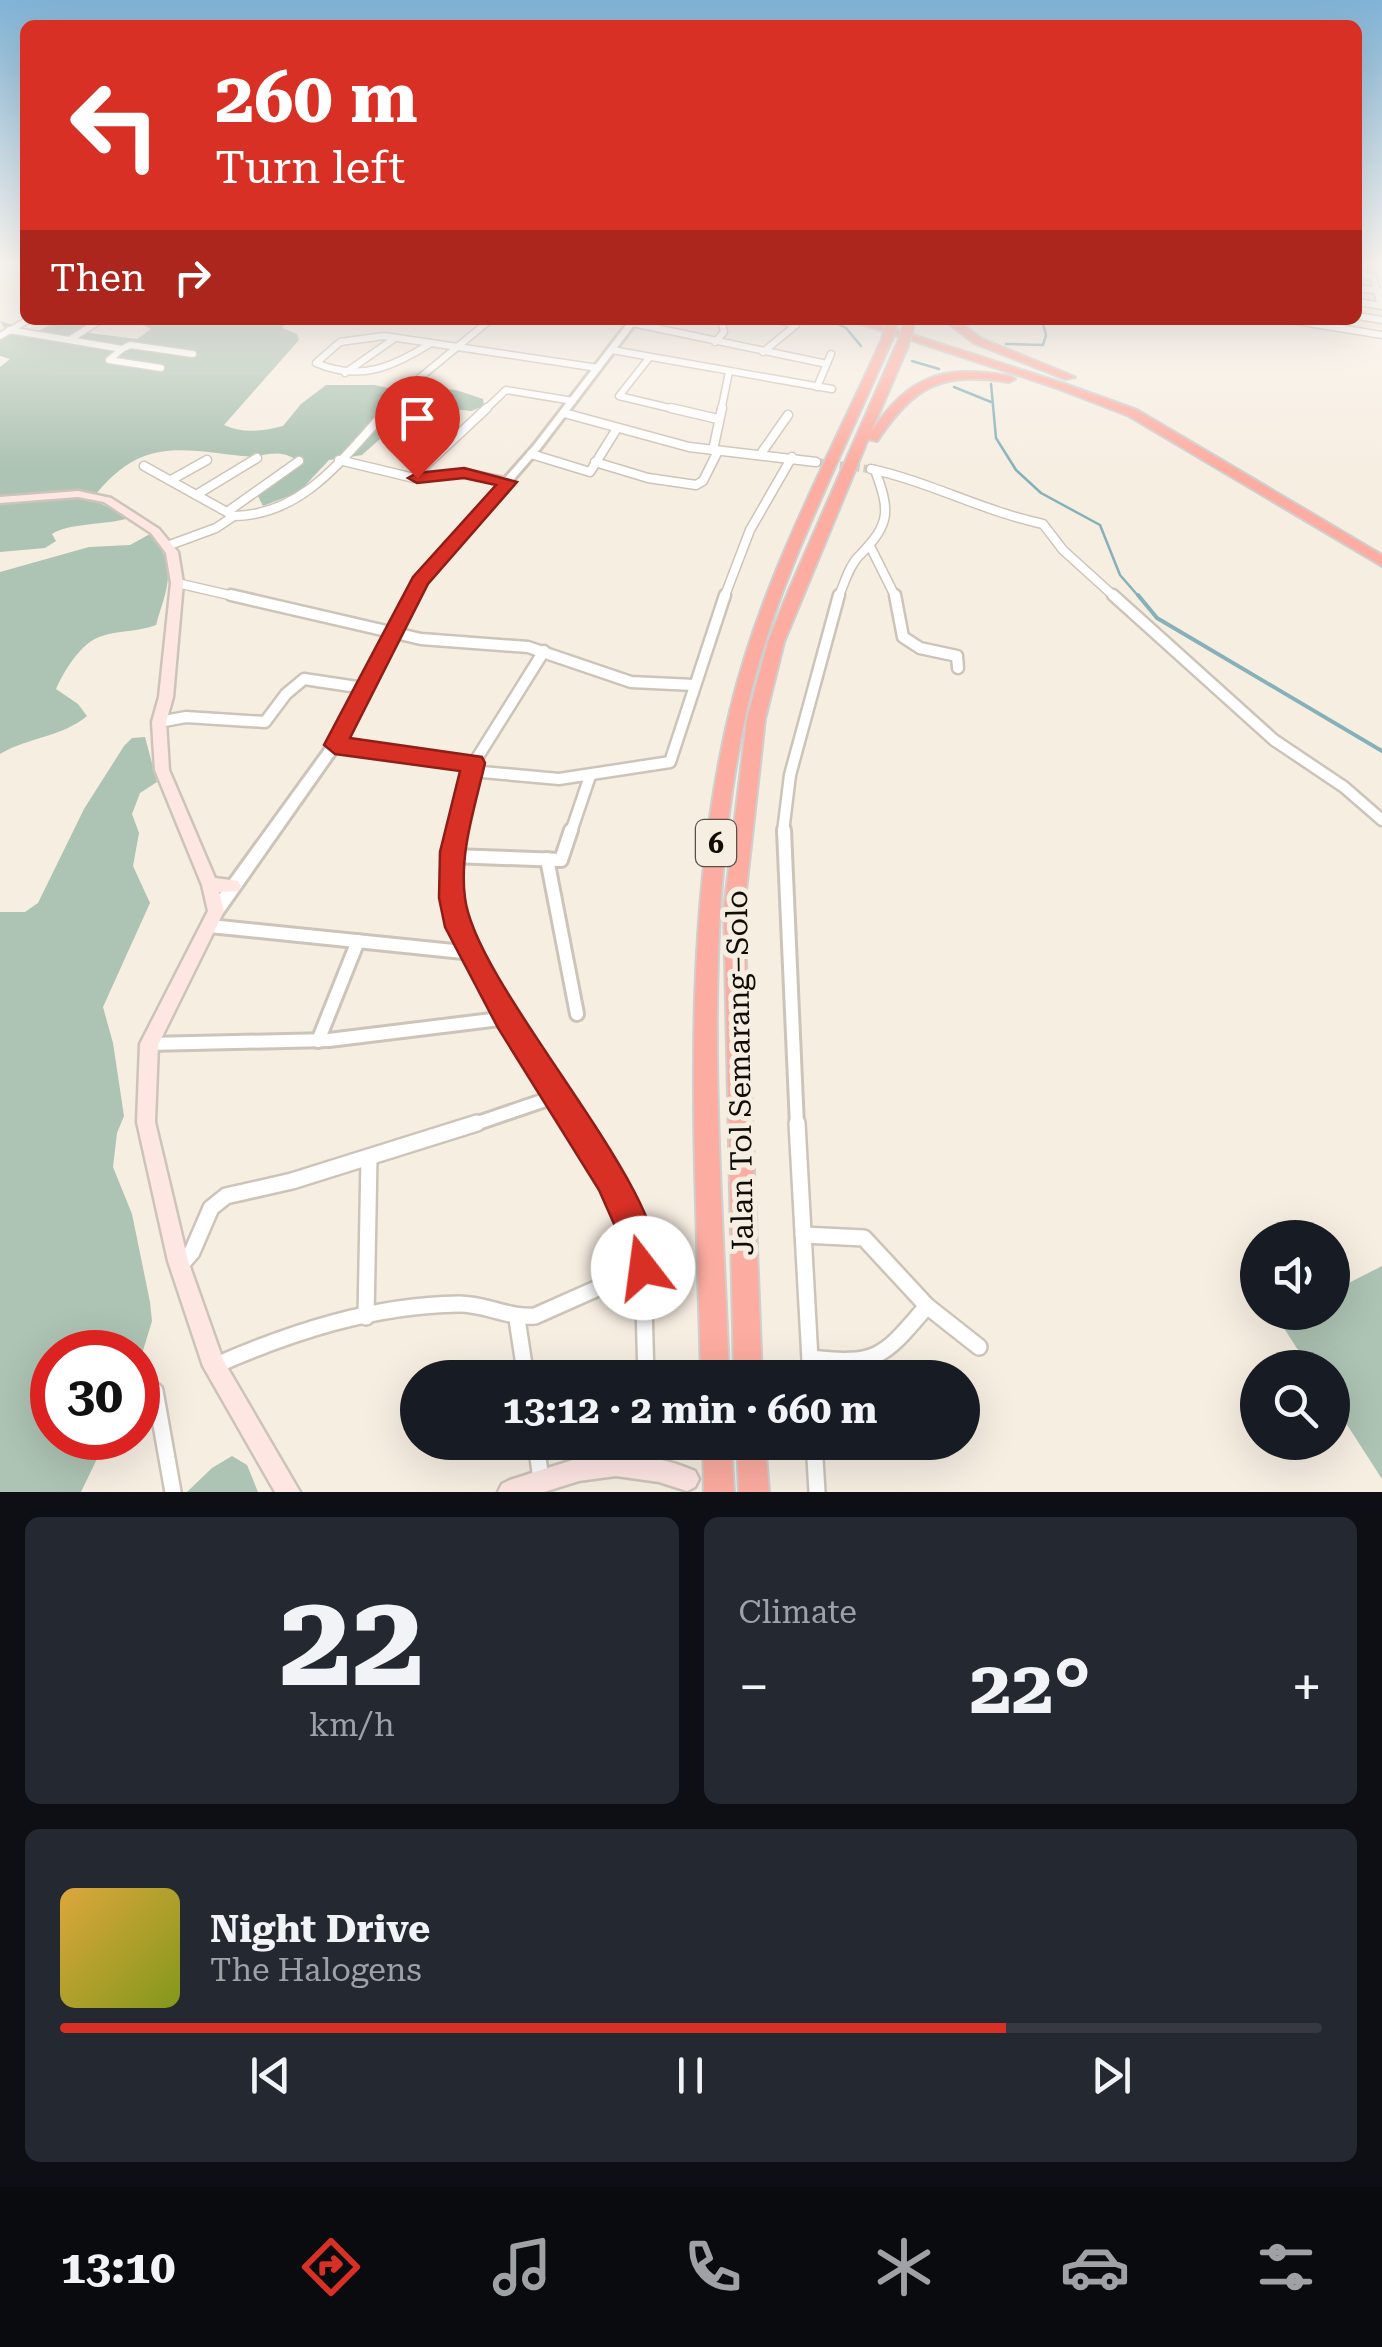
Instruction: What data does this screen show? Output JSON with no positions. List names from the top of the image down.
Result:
{
  "streets": {
    "highway": ["6", "Jalan Tol Semarang–Solo"]
  },
  "page": {
    "turn": ["260 m", "Turn left"],
    "then": "Then",
    "limit": "30",
    "trip": "13:12 · 2 min · 660 m",
    "tile": [
      ["22", "km/h"],
      "Climate"
    ],
    "heat": ["−", "22°", "+"],
    "song": ["Night Drive", "The Halogens"],
    "tabs": "13:10"
  }
}
